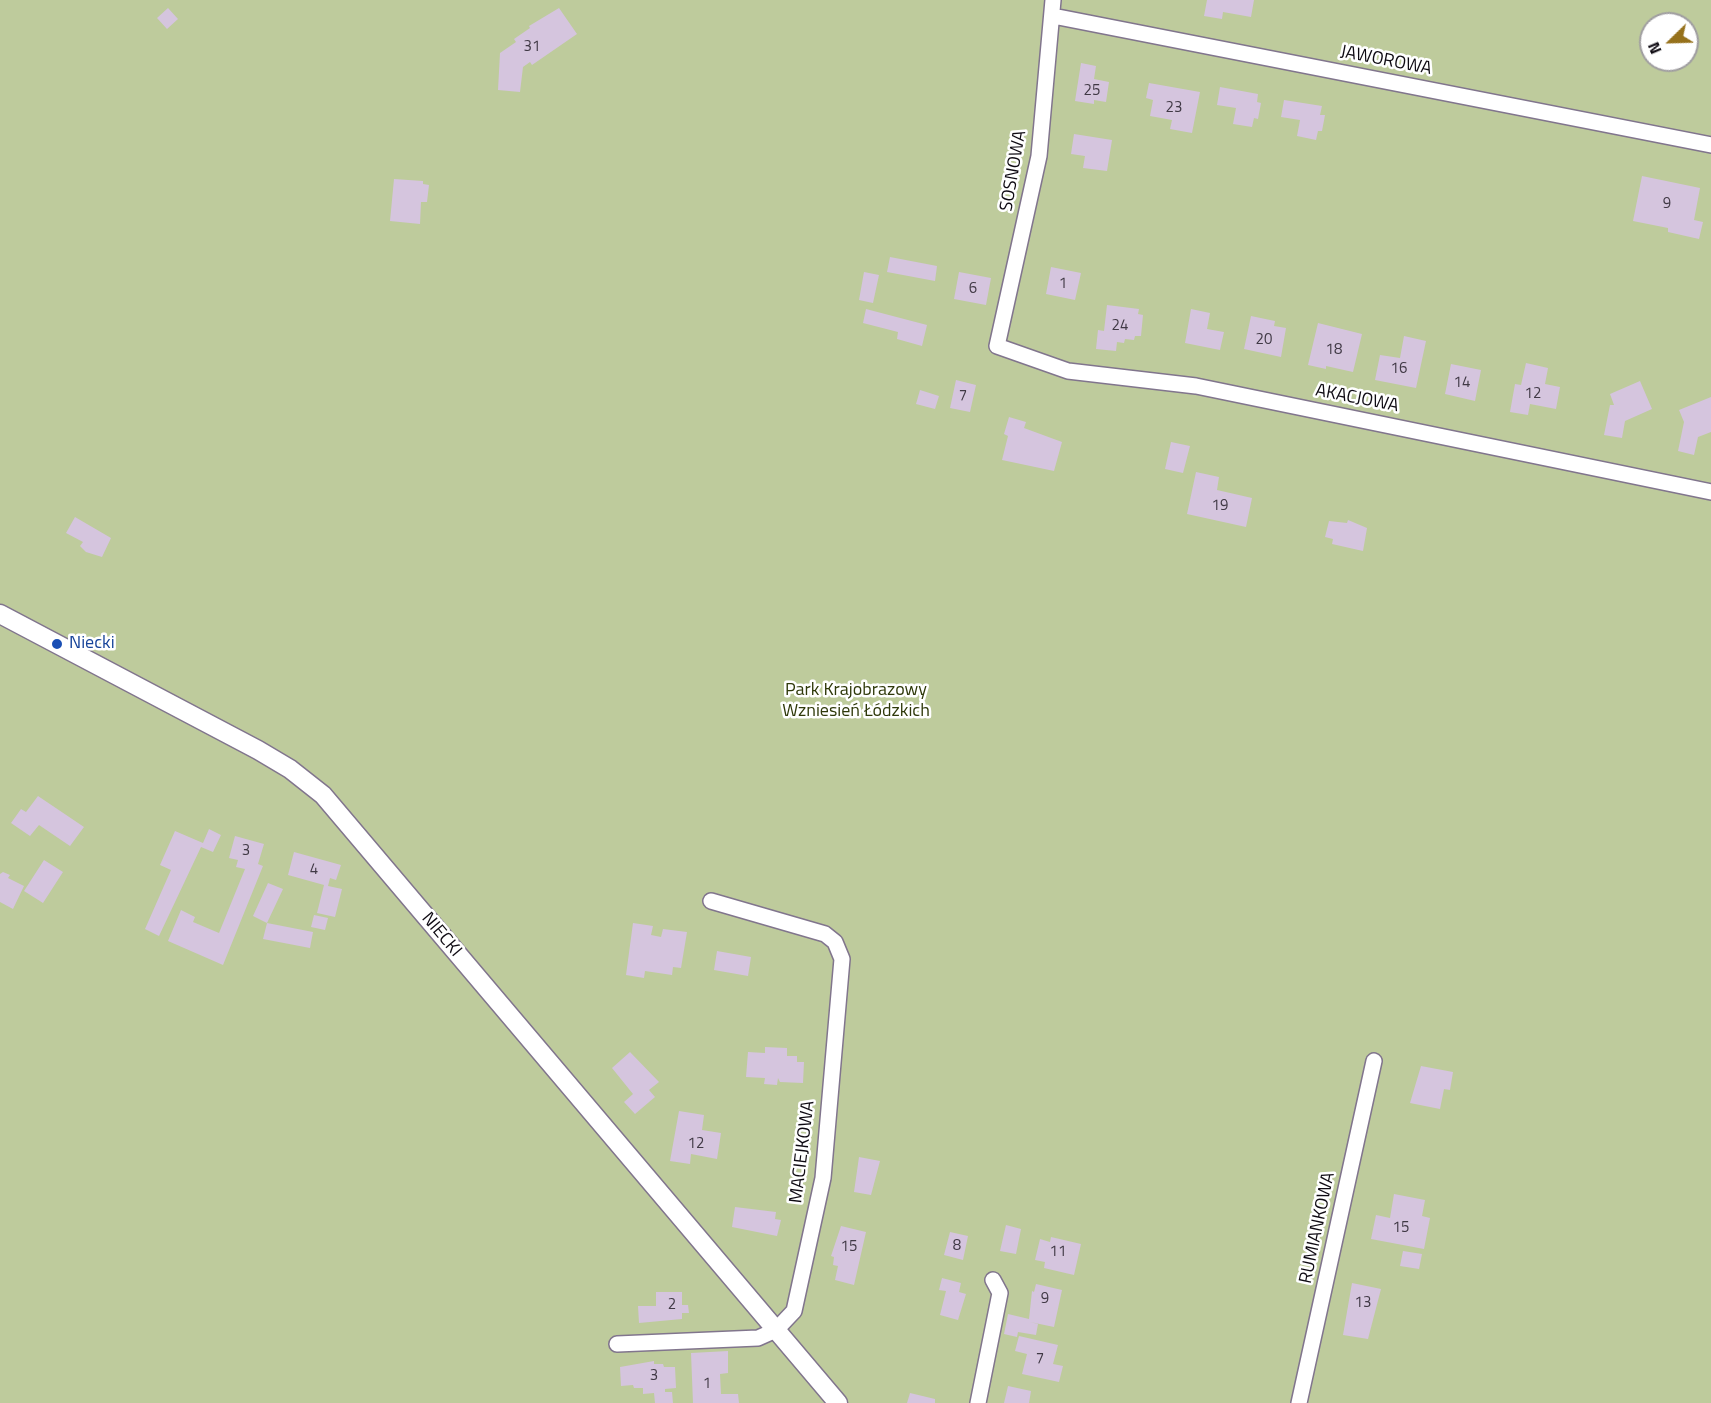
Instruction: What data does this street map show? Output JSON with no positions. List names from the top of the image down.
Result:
{
  "streets": {
    "street": [
      "JAWOROWA",
      "SOSNOWA",
      "AKACJOWA",
      "NIECKI",
      "MACIEJKOWA",
      "RUMIANKOWA"
    ]
  },
  "crossings": [
    ["JAWOROWA", "SOSNOWA"],
    ["SOSNOWA", "AKACJOWA"],
    ["NIECKI", "MACIEJKOWA"]
  ],
  "parks": ["Park Krajobrazowy Wzniesień Łódzkich"],
  "places": ["Niecki"],
  "house_numbers": [
    "31",
    "25",
    "23",
    "9",
    "1",
    "6",
    "24",
    "20",
    "18",
    "16",
    "14",
    "12",
    "7",
    "19",
    "3",
    "4",
    "12",
    "15",
    "8",
    "15",
    "11",
    "9",
    "13",
    "2",
    "7",
    "3",
    "1"
  ],
  "north": "bottom left"
}
